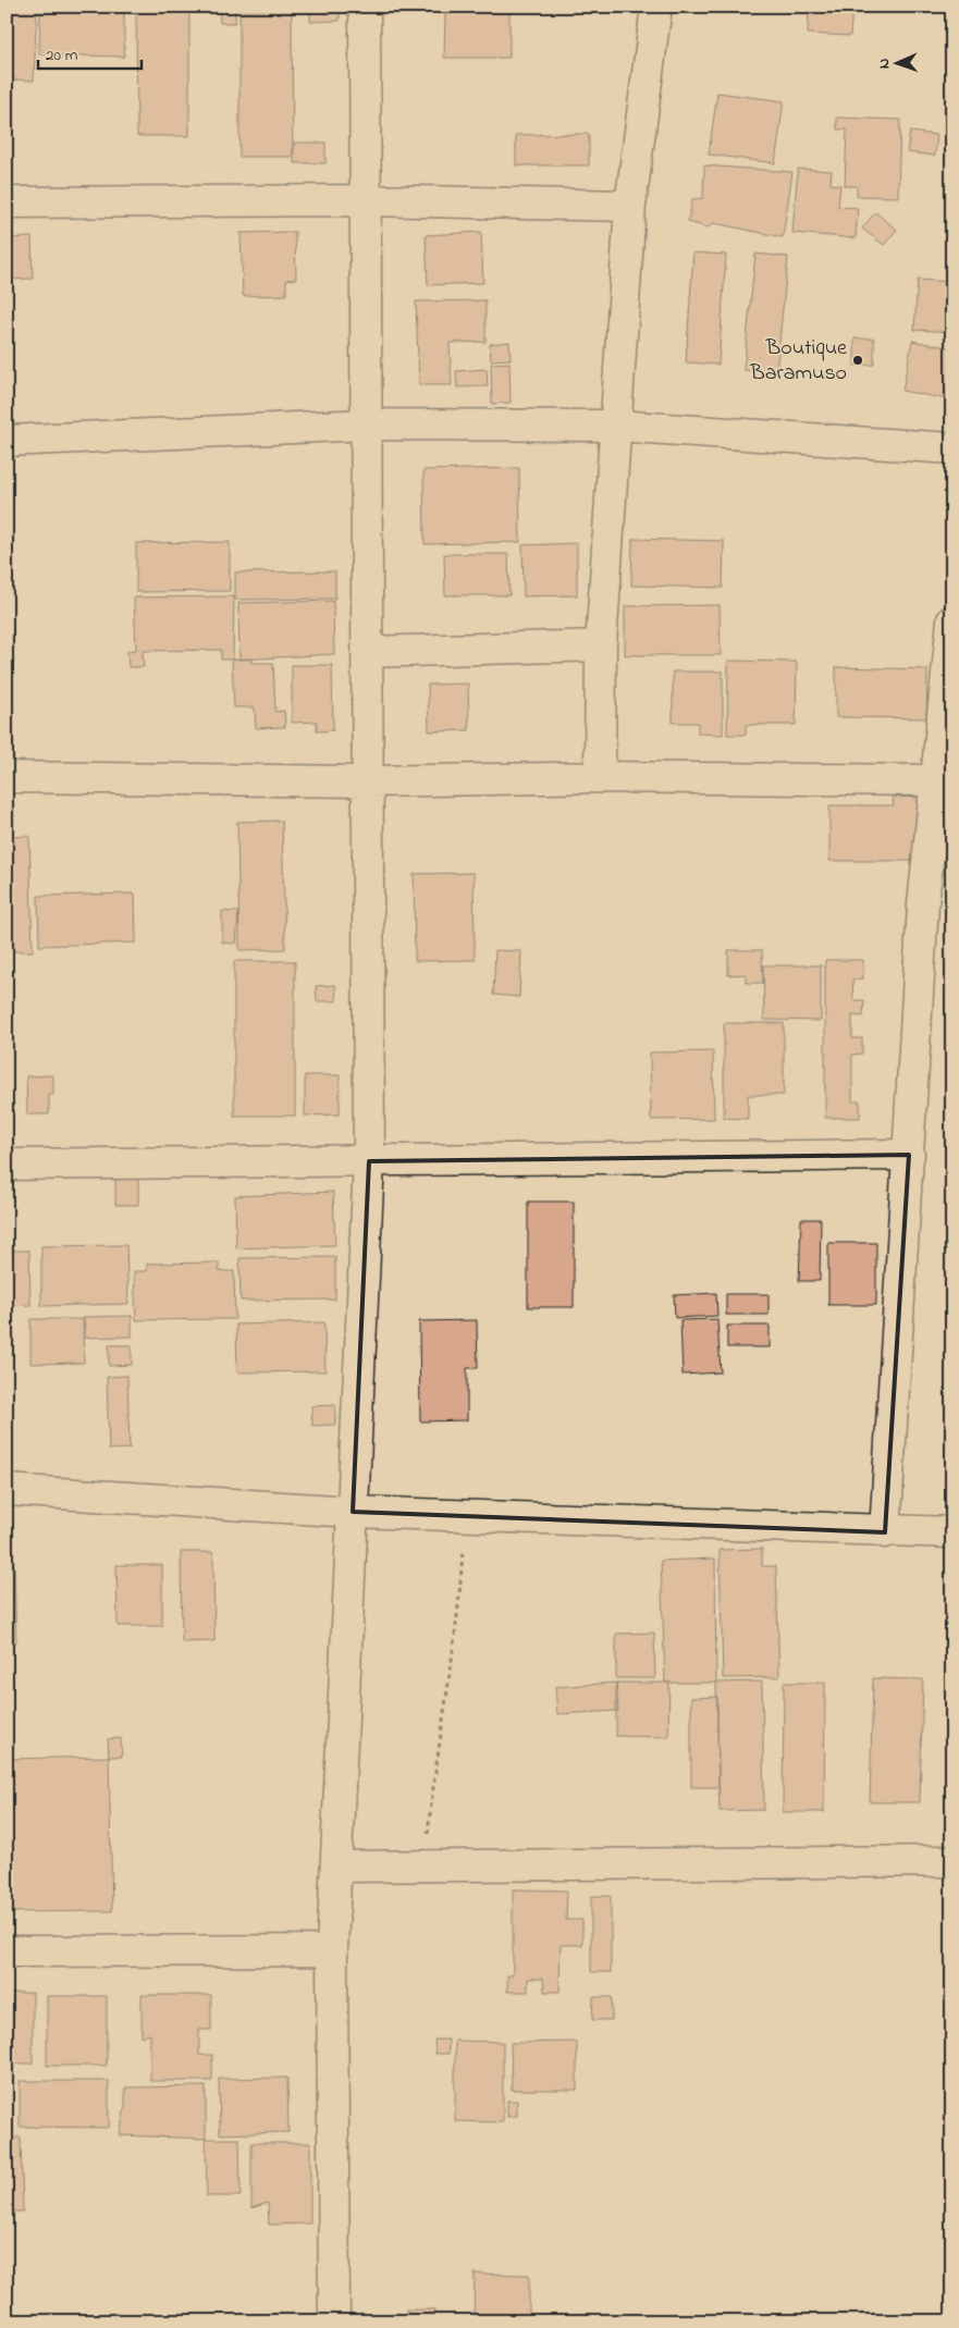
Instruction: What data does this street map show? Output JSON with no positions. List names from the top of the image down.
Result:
{
  "places": ["Boutique Baramuso"],
  "scale_bar": "20 m",
  "north": "left"
}
